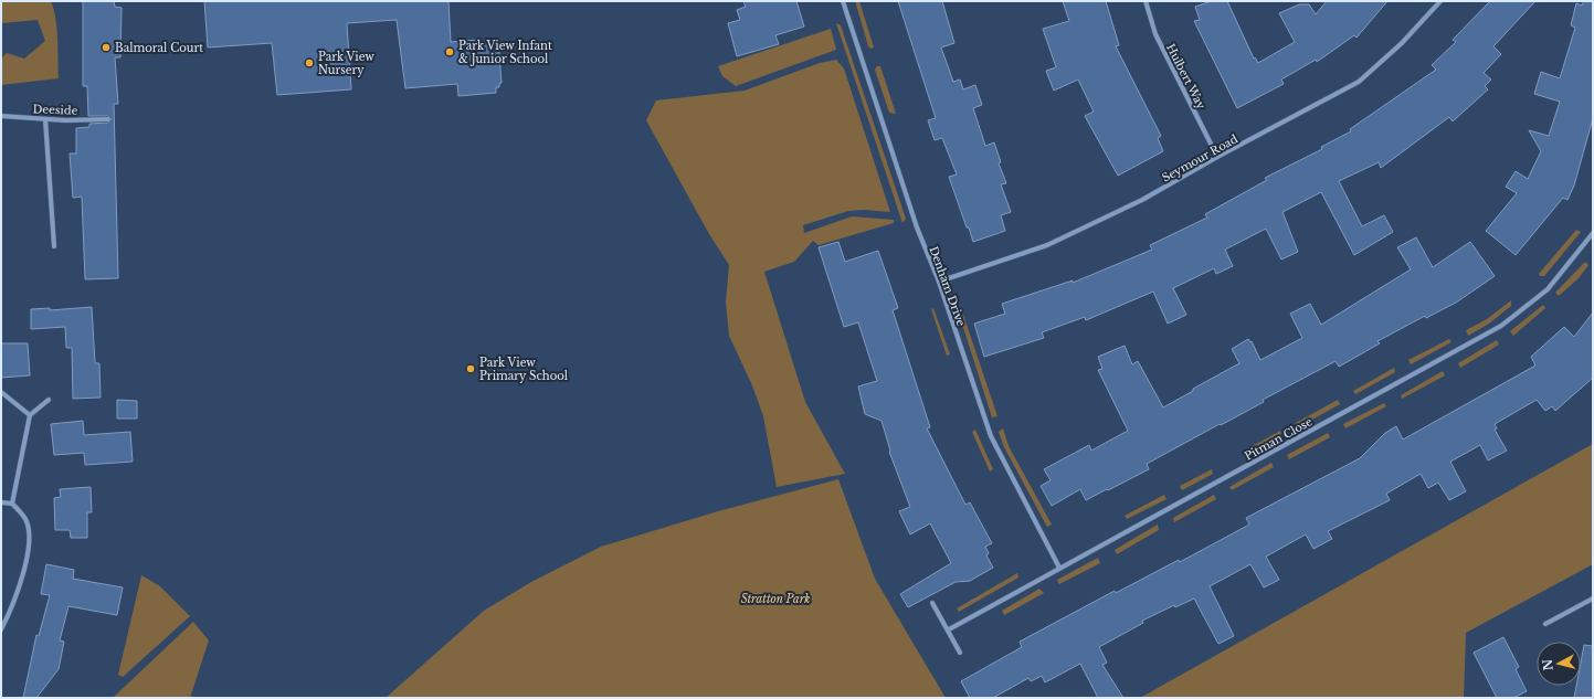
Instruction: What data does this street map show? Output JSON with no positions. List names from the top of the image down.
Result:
{
  "streets": {
    "street": [
      "Hulbert Way",
      "Deeside",
      "Seymour Road",
      "Denham Drive",
      "Pitman Close"
    ]
  },
  "crossings": [
    ["Hulbert Way", "Seymour Road"],
    ["Seymour Road", "Denham Drive"],
    ["Denham Drive", "Pitman Close"]
  ],
  "parks": ["Stratton Park"],
  "places": [
    "Balmoral Court",
    "Park View Infant & Junior School",
    "Park View Nursery",
    "Park View Primary School"
  ],
  "north": "left"
}
